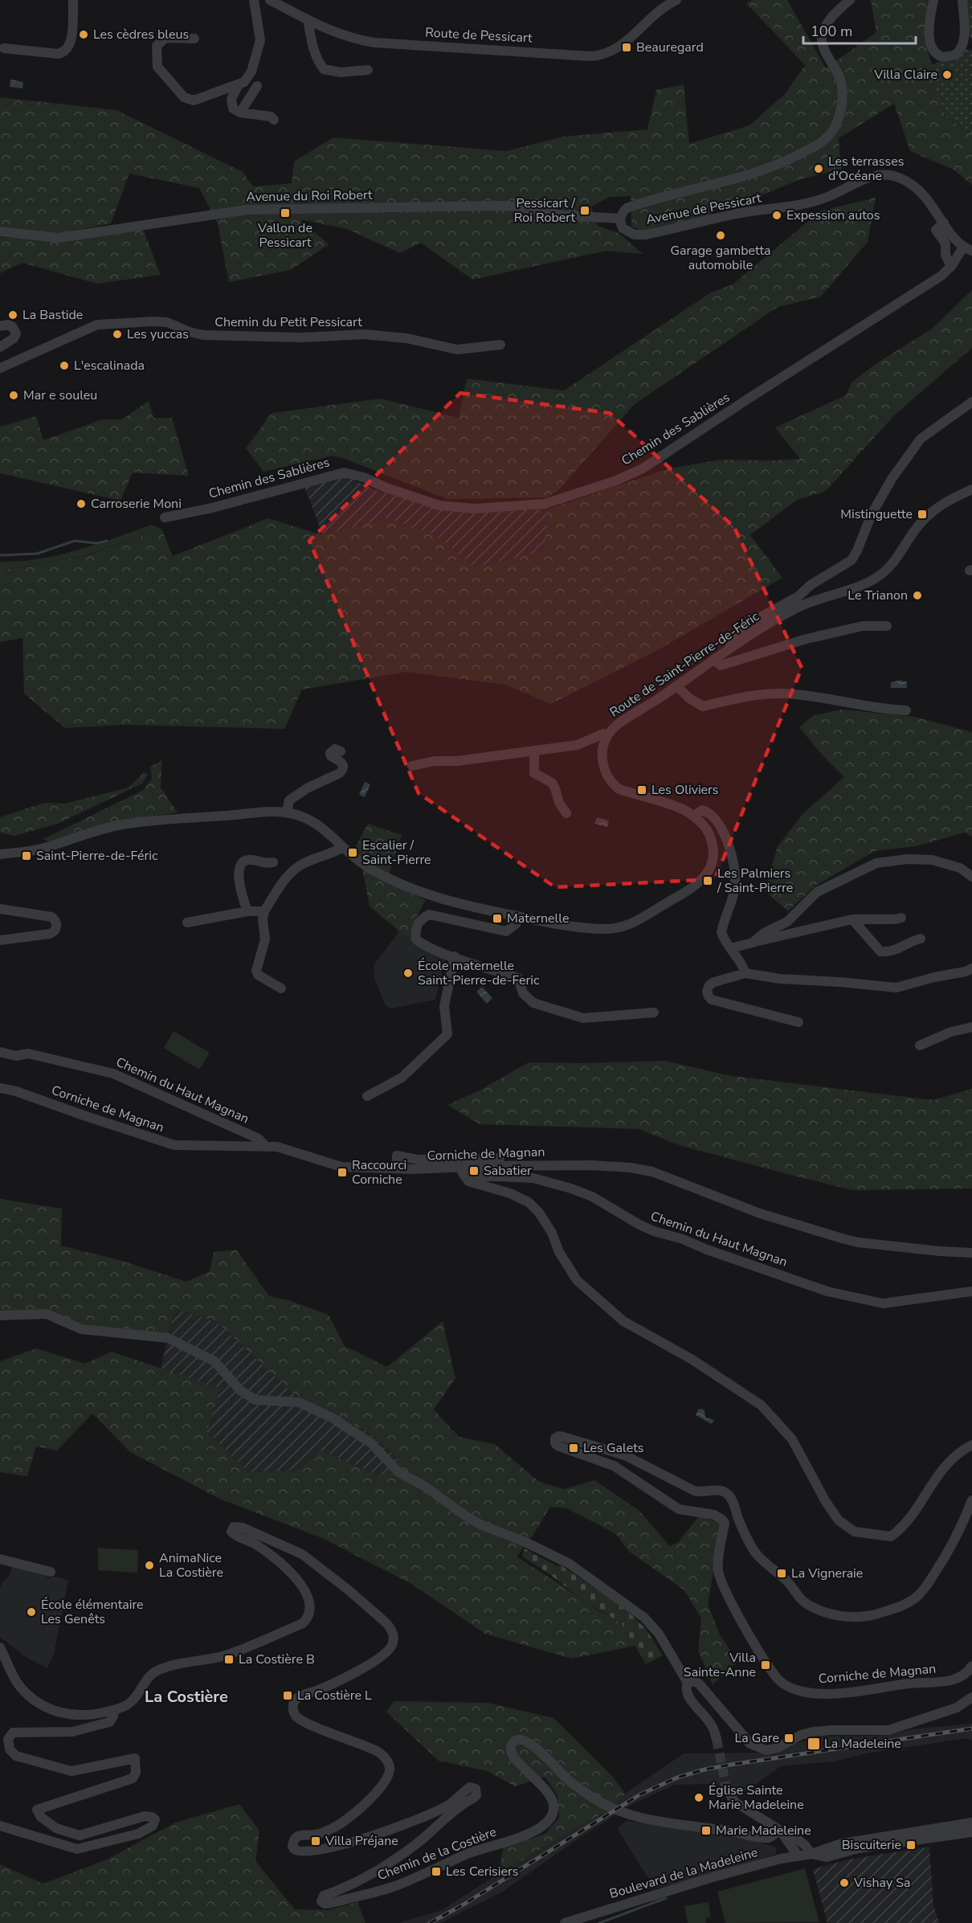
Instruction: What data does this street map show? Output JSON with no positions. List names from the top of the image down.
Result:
{
  "streets": {
    "street": [
      "Route de Pessicart",
      "Avenue du Roi Robert",
      "Avenue de Pessicart",
      "Chemin du Petit Pessicart",
      "Chemin des Sablières",
      "Route de Saint-Pierre-de-Féric",
      "Chemin du Haut Magnan",
      "Corniche de Magnan",
      "Chemin de la Costière",
      "Boulevard de la Madeleine"
    ]
  },
  "crossings": [
    ["Avenue du Roi Robert", "Avenue de Pessicart"],
    ["Avenue de Pessicart", "Chemin des Sablières"],
    ["Chemin du Haut Magnan", "Corniche de Magnan"]
  ],
  "districts": ["La Costière"],
  "places": {
    "other": [
      "Les cèdres bleus",
      "Villa Claire",
      "Les terrasses d'Océane",
      "Expession autos",
      "Garage gambetta automobile",
      "La Bastide",
      "Les yuccas",
      "L'escalinada",
      "Mar e souleu",
      "Carroserie Moni",
      "Le Trianon",
      "École maternelle Saint-Pierre-de-Feric",
      "AnimaNice La Costière",
      "École élémentaire Les Genêts",
      "Église Sainte Marie Madeleine",
      "Vishay Sa"
    ],
    "transit": [
      "Beauregard",
      "Pessicart / Roi Robert",
      "Vallon de Pessicart",
      "Mistinguette",
      "Les Oliviers",
      "Escalier / Saint-Pierre",
      "Saint-Pierre-de-Féric",
      "Les Palmiers / Saint-Pierre",
      "Maternelle",
      "Sabatier",
      "Raccourci Corniche",
      "Les Galets",
      "La Vigneraie",
      "La Costière B",
      "Villa Sainte-Anne",
      "La Costière L",
      "La Gare",
      "La Madeleine",
      "Marie Madeleine",
      "Villa Préjane",
      "Biscuiterie",
      "Les Cerisiers"
    ]
  },
  "scale_bar": "100 m"
}
